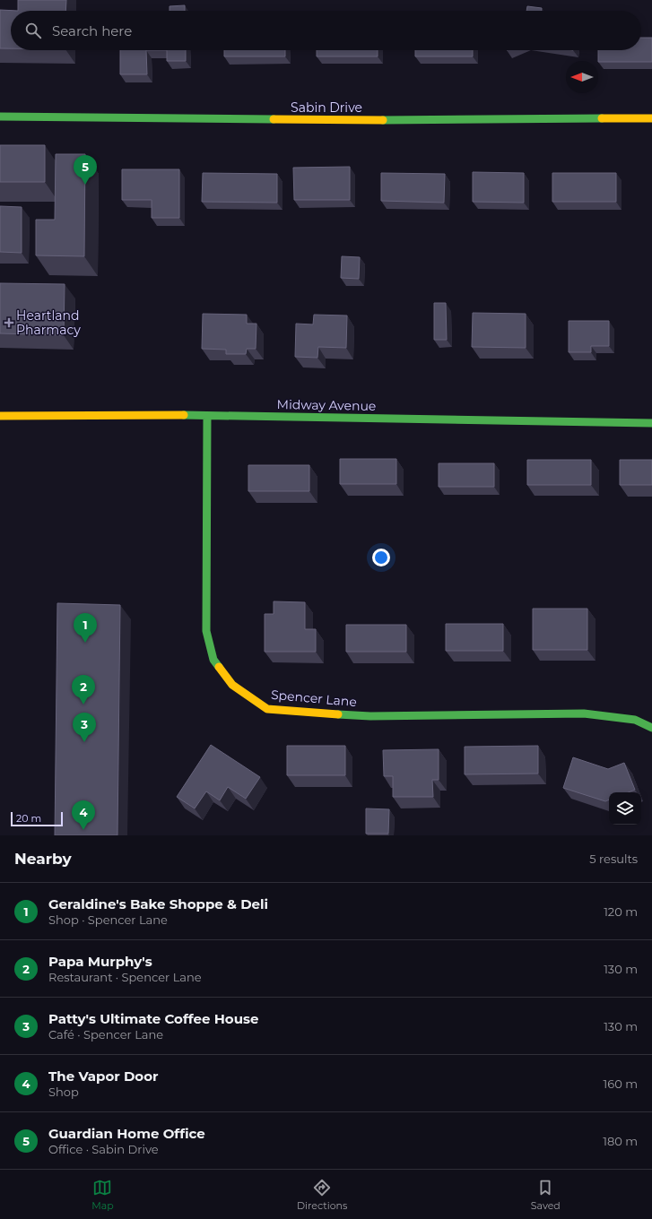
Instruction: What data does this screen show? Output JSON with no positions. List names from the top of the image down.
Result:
{
  "streets": {
    "street": ["Sabin Drive", "Midway Avenue", "Spencer Lane"]
  },
  "crossings": [
    ["Midway Avenue", "Spencer Lane"]
  ],
  "places": {
    "health": ["Heartland Pharmacy"]
  },
  "scale_bar": "20 m",
  "north": "left",
  "page": {
    "search": "Search here",
    "pins": [
      "5",
      "1",
      "2",
      "3",
      "4"
    ],
    "scale": "20 m",
    "heading": ["Nearby", "5 results"],
    "list": [
      {
        "mark": "1",
        "name": "Geraldine's Bake Shoppe & Deli",
        "note": "Shop · Spencer Lane",
        "value": "120 m"
      },
      {
        "mark": "2",
        "name": "Papa Murphy's",
        "note": "Restaurant · Spencer Lane",
        "value": "130 m"
      },
      {
        "mark": "3",
        "name": "Patty's Ultimate Coffee House",
        "note": "Café · Spencer Lane",
        "value": "130 m"
      },
      {
        "mark": "4",
        "name": "The Vapor Door",
        "note": "Shop",
        "value": "160 m"
      },
      {
        "mark": "5",
        "name": "Guardian Home Office",
        "note": "Office · Sabin Drive",
        "value": "180 m"
      }
    ],
    "nav": ["Map", "Directions", "Saved"]
  }
}
